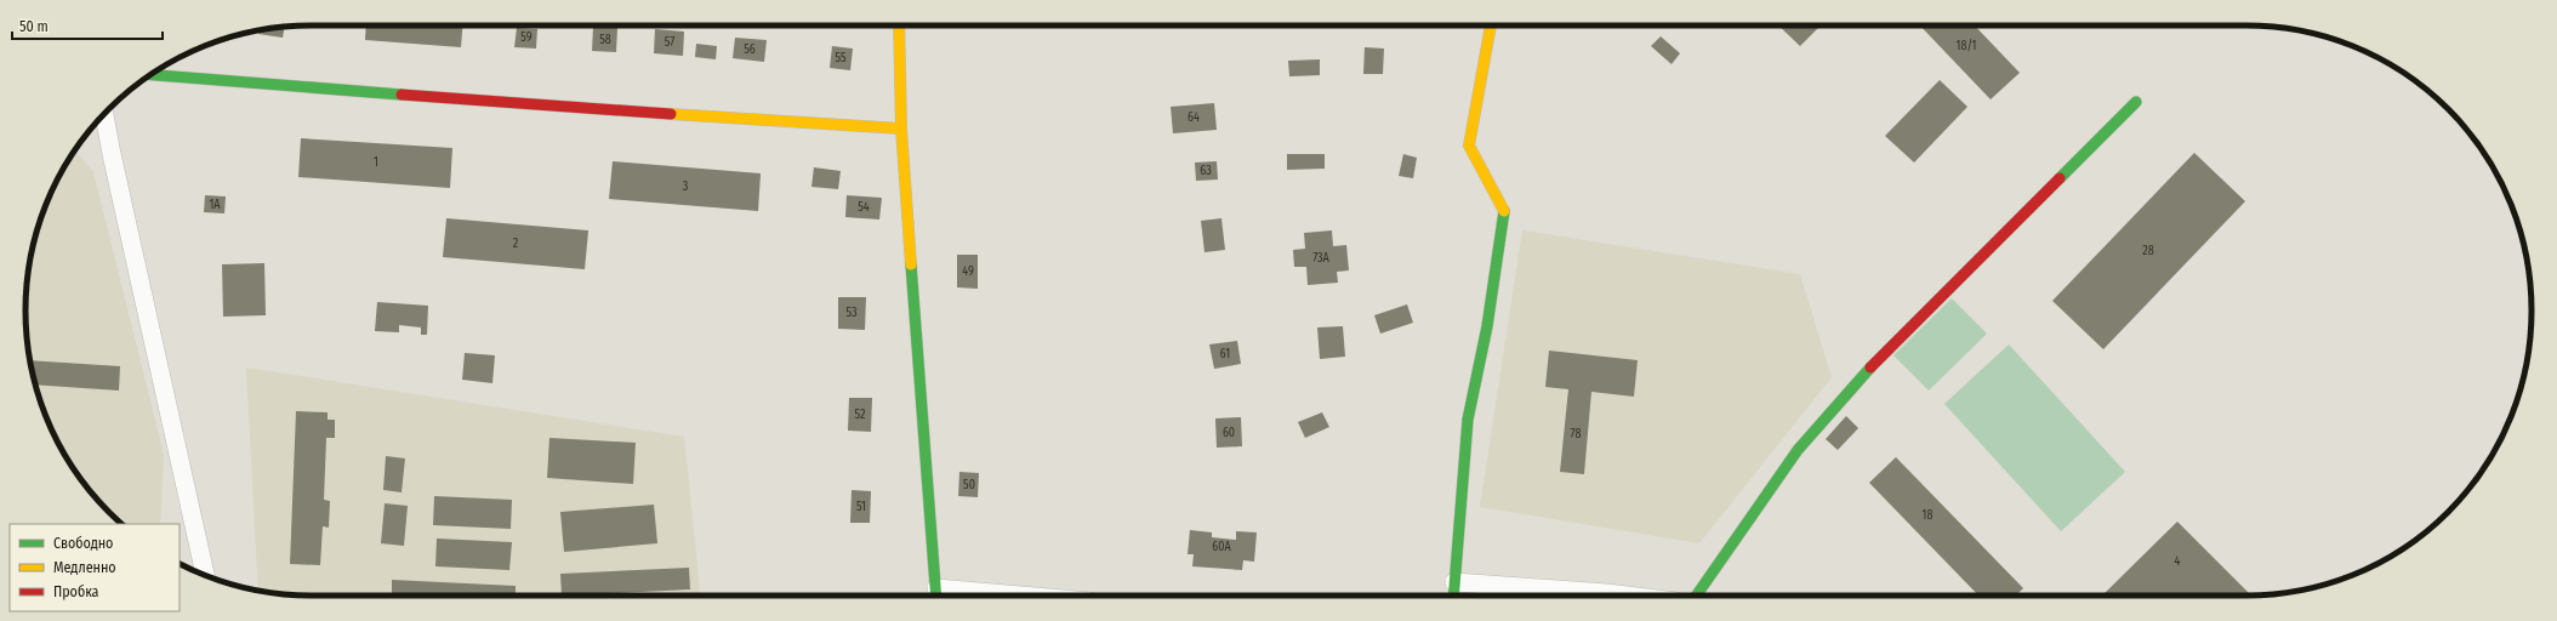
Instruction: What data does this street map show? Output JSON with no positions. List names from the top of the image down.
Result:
{
  "house_numbers": [
    "59",
    "58",
    "57",
    "18/1",
    "56",
    "55",
    "64",
    "1",
    "63",
    "3",
    "1А",
    "54",
    "2",
    "28",
    "73А",
    "49",
    "53",
    "61",
    "52",
    "60",
    "78",
    "50",
    "51",
    "18",
    "60А",
    "4"
  ],
  "legend": ["Свободно", "Медленно", "Пробка"],
  "scale_bar": "50 m"
}
